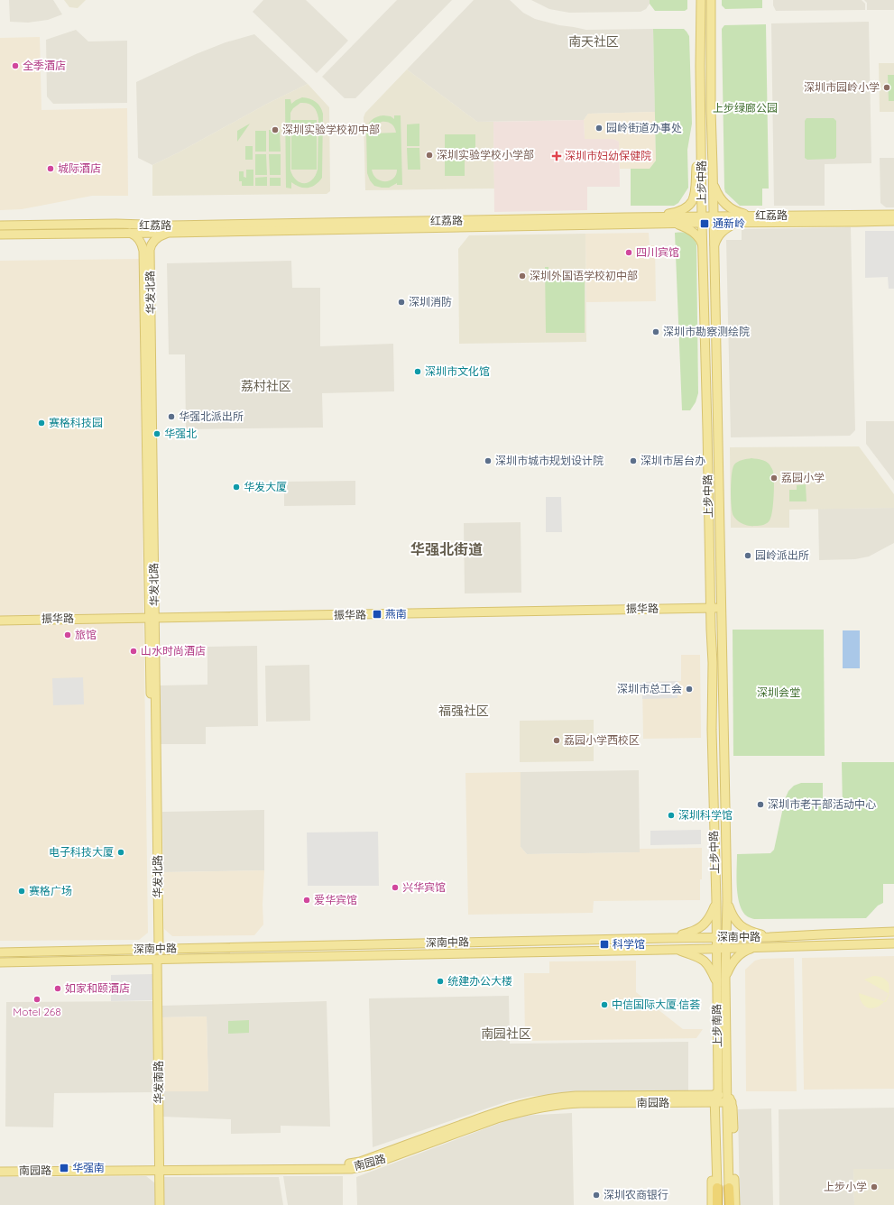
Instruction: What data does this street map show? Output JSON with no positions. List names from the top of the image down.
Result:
{
  "streets": {
    "main road": [
      "上步中路",
      "红荔路",
      "华发北路",
      "振华路",
      "深南中路",
      "上步南路",
      "华发南路",
      "南园路"
    ]
  },
  "crossings": [
    ["上步中路", "红荔路"],
    ["上步中路", "振华路"],
    ["上步中路", "深南中路"],
    ["上步中路", "上步南路"],
    ["红荔路", "华发北路"],
    ["华发北路", "振华路"],
    ["华发北路", "深南中路"],
    ["深南中路", "上步南路"],
    ["深南中路", "华发南路"],
    ["上步南路", "南园路"],
    ["华发南路", "南园路"]
  ],
  "districts": [
    "南天社区",
    "荔村社区",
    "华强北街道",
    "福强社区",
    "南园社区"
  ],
  "parks": ["上步绿廊公园", "深圳会堂"],
  "places": {
    "other": [
      "全季酒店",
      "深圳市园岭小学",
      "园岭街道办事处",
      "深圳实验学校初中部",
      "深圳实验学校小学部",
      "城际酒店",
      "四川宾馆",
      "深圳外国语学校初中部",
      "深圳消防",
      "深圳市勘察测绘院",
      "深圳市文化馆",
      "华强北派出所",
      "赛格科技园",
      "华强北",
      "深圳市城市规划设计院",
      "深圳市居台办",
      "荔园小学",
      "华发大厦",
      "园岭派出所",
      "旅馆",
      "山水时尚酒店",
      "深圳市总工会",
      "荔园小学西校区",
      "深圳市老干部活动中心",
      "深圳科学馆",
      "电子科技大厦",
      "兴华宾馆",
      "赛格广场",
      "爱华宾馆",
      "统建办公大楼",
      "如家和颐酒店",
      "Motel 268",
      "中信国际大厦·信荟",
      "上步小学",
      "深圳农商银行"
    ],
    "health": ["深圳市妇幼保健院"],
    "transit": [
      "通新岭",
      "燕南",
      "科学馆",
      "华强南"
    ]
  }
}
